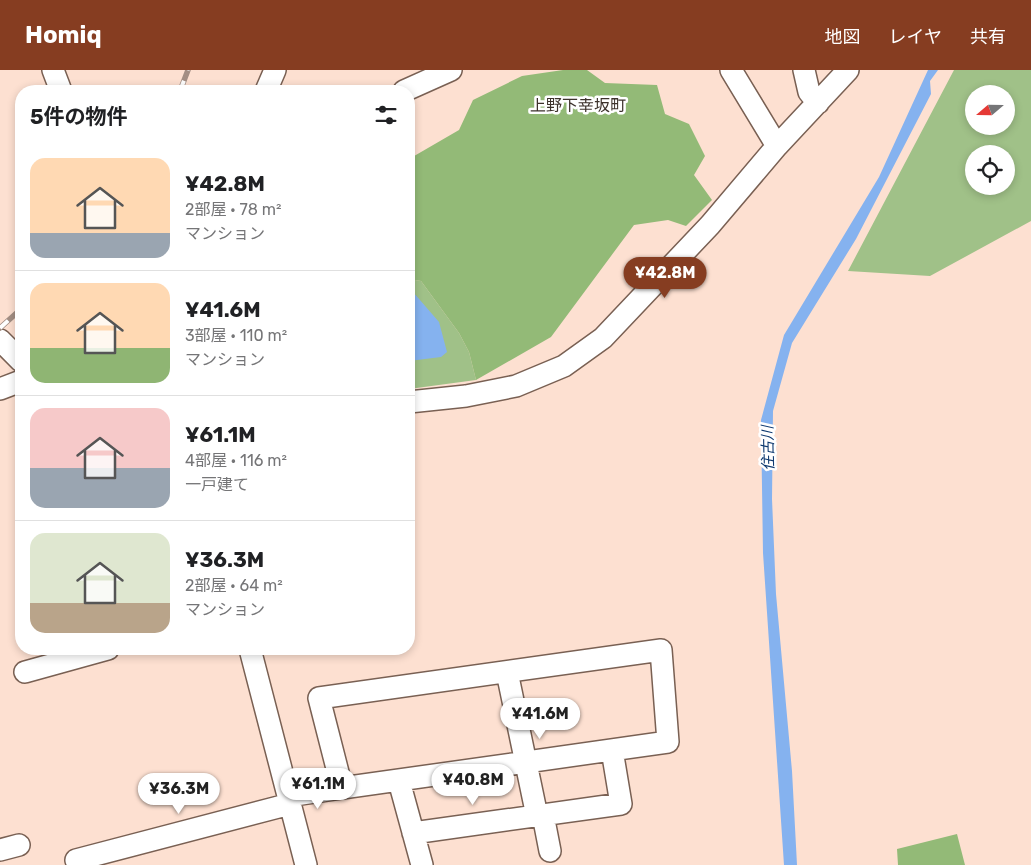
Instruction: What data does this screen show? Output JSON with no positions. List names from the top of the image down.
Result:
{
  "districts": ["上野下幸坂町"],
  "water": ["住古川"],
  "north": "left",
  "page": {
    "header": "Homiq",
    "nav": ["地図", "レイヤ", "共有"],
    "heading": "5件の物件",
    "list": [
      {
        "name": "¥42.8M",
        "note": "2部屋 · 78 m² · マンション"
      },
      {
        "name": "¥41.6M",
        "note": "3部屋 · 110 m² · マンション"
      },
      {
        "name": "¥61.1M",
        "note": "4部屋 · 116 m² · 一戸建て"
      },
      {
        "name": "¥36.3M",
        "note": "2部屋 · 64 m² · マンション"
      }
    ],
    "price": [
      "¥42.8M",
      "¥41.6M",
      "¥40.8M",
      "¥61.1M",
      "¥36.3M"
    ]
  }
}
